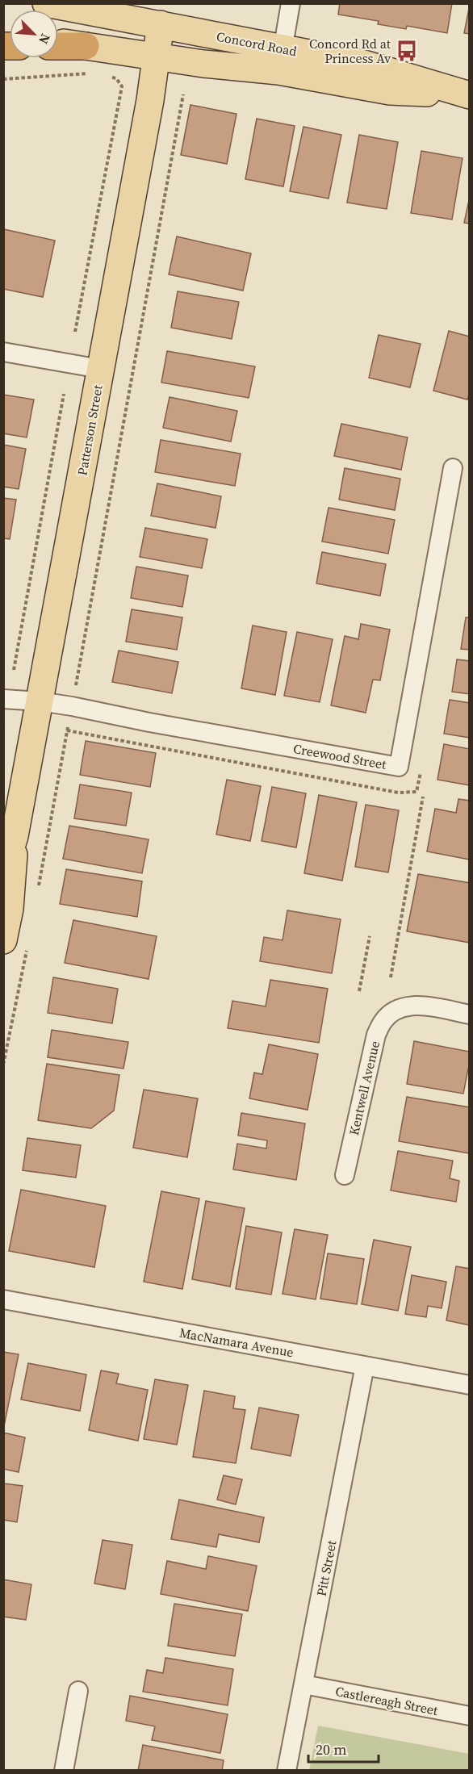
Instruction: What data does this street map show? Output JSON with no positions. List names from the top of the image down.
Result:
{
  "streets": {
    "main road": ["Concord Road", "Patterson Street"],
    "street": [
      "Creewood Street",
      "Kentwell Avenue",
      "MacNamara Avenue",
      "Pitt Street",
      "Castlereagh Street"
    ]
  },
  "crossings": [
    ["Concord Road", "Patterson Street"],
    ["Patterson Street", "Creewood Street"],
    ["MacNamara Avenue", "Pitt Street"],
    ["Pitt Street", "Castlereagh Street"]
  ],
  "places": {
    "bus stop": ["Concord Rd at Princess Av"]
  },
  "scale_bar": "20 m",
  "north": "bottom right"
}
